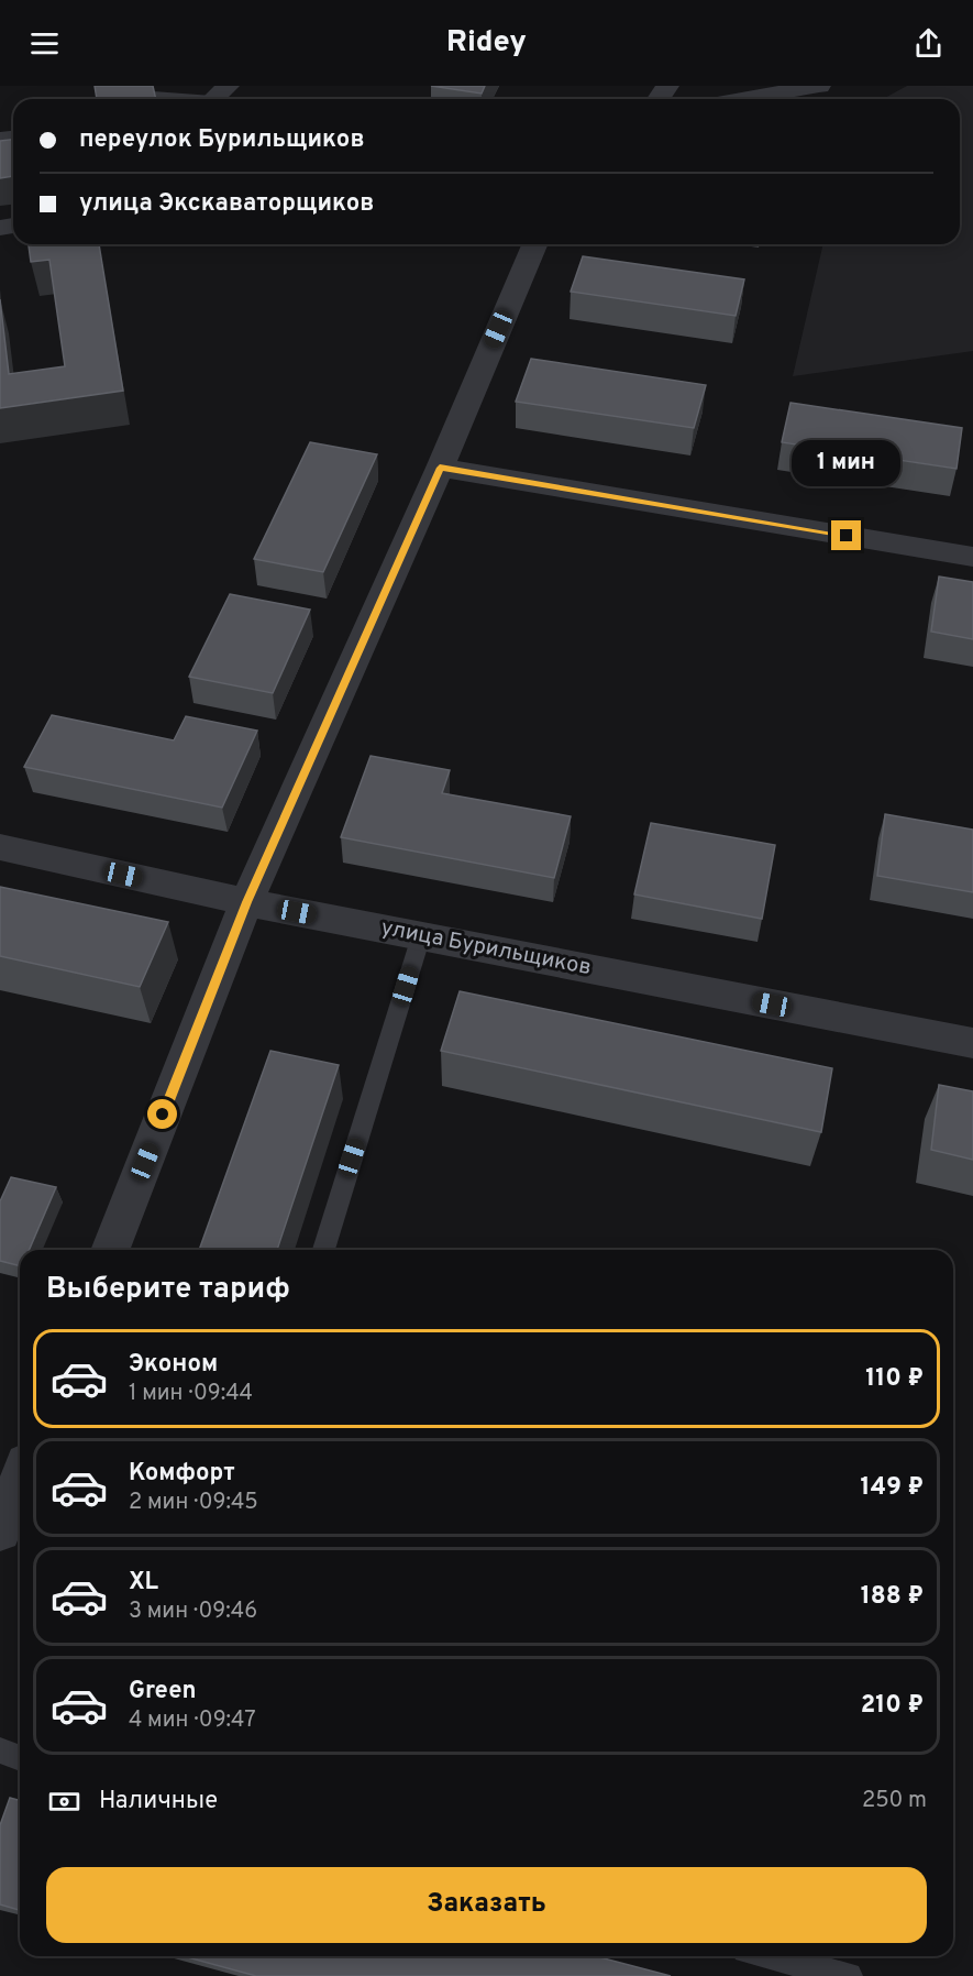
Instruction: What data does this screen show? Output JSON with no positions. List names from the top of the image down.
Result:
{
  "streets": {
    "street": ["улица Бурильщиков"]
  },
  "page": {
    "header": "Ridey",
    "banner": ["переулок Бурильщиков", "улица Экскаваторщиков"],
    "bubble": "1 мин",
    "heading": "Выберите тариф",
    "list": [
      {
        "name": "Эконом",
        "note": "1 мин · 09:44",
        "value": "110 ₽"
      },
      {
        "name": "Комфорт",
        "note": "2 мин · 09:45",
        "value": "149 ₽"
      },
      {
        "name": "XL",
        "note": "3 мин · 09:46",
        "value": "188 ₽"
      },
      {
        "name": "Green",
        "note": "4 мин · 09:47",
        "value": "210 ₽"
      }
    ],
    "pay": ["Наличные", "250 m"],
    "buttons": "Заказать"
  }
}
